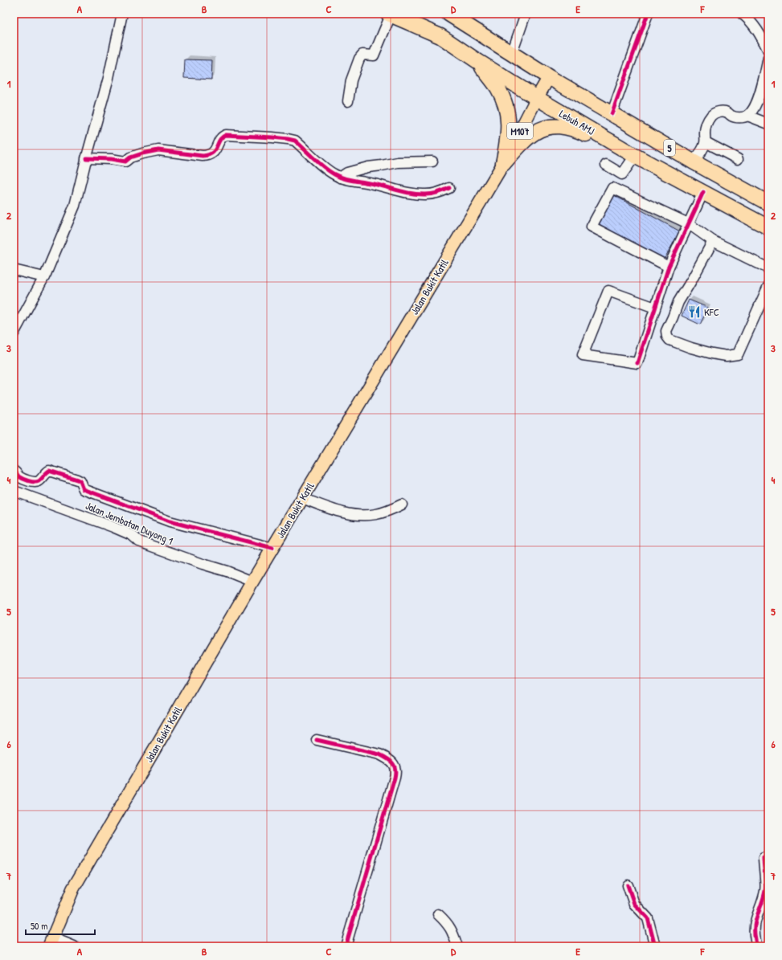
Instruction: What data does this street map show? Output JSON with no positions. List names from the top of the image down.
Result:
{
  "streets": {
    "highway": ["Lebuh AMJ", "5"],
    "main road": ["M107", "Jalan Bukit Katil"],
    "street": ["Jalan Jembatan Duyong 1"]
  },
  "crossings": [
    ["Lebuh AMJ", "Jalan Bukit Katil"],
    ["5", "Jalan Bukit Katil"],
    ["Jalan Bukit Katil", "Jalan Jembatan Duyong 1"]
  ],
  "places": {
    "restaurant": ["KFC"]
  },
  "scale_bar": "50 m",
  "grid": {
    "columns": [
      "A",
      "B",
      "C",
      "D",
      "E",
      "F"
    ],
    "rows": [
      "1",
      "2",
      "3",
      "4",
      "5",
      "6",
      "7"
    ]
  }
}
